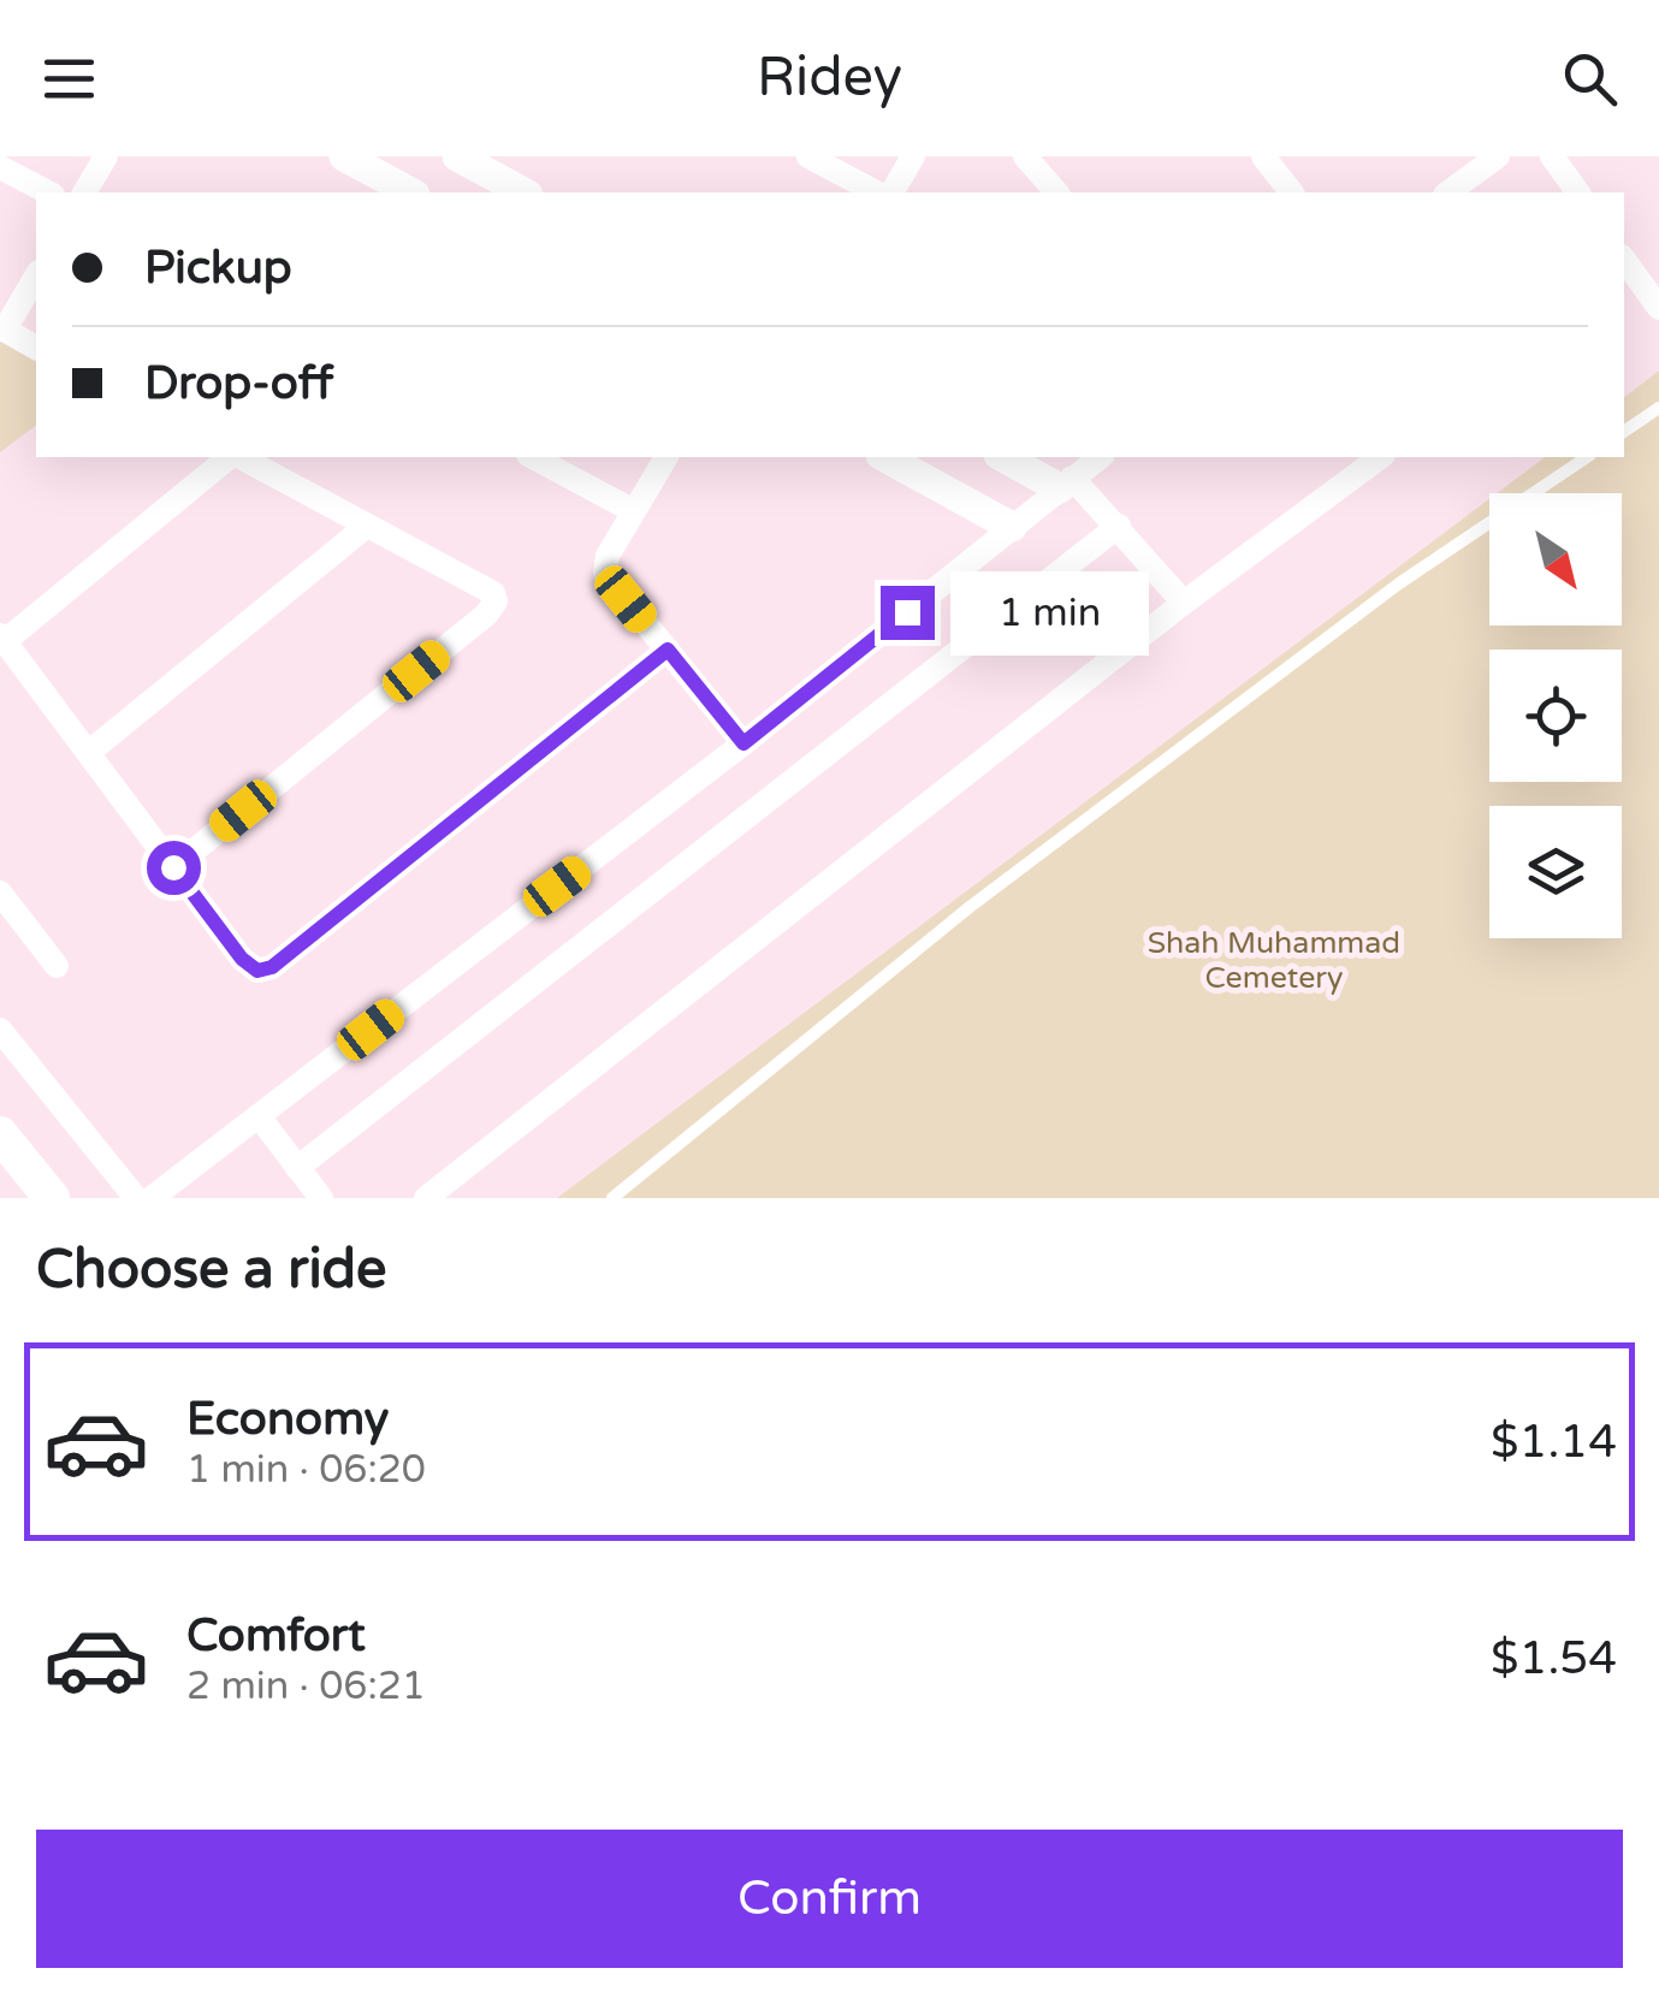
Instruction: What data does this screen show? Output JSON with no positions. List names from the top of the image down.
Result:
{
  "parks": ["Shah Muhammad Cemetery"],
  "north": "bottom right",
  "page": {
    "header": "Ridey",
    "banner": ["Pickup", "Drop-off"],
    "bubble": "1 min",
    "heading": "Choose a ride",
    "list": [
      {
        "name": "Economy",
        "note": "1 min · 06:20",
        "value": "$1.14"
      },
      {
        "name": "Comfort",
        "note": "2 min · 06:21",
        "value": "$1.54"
      }
    ],
    "buttons": "Confirm"
  }
}
